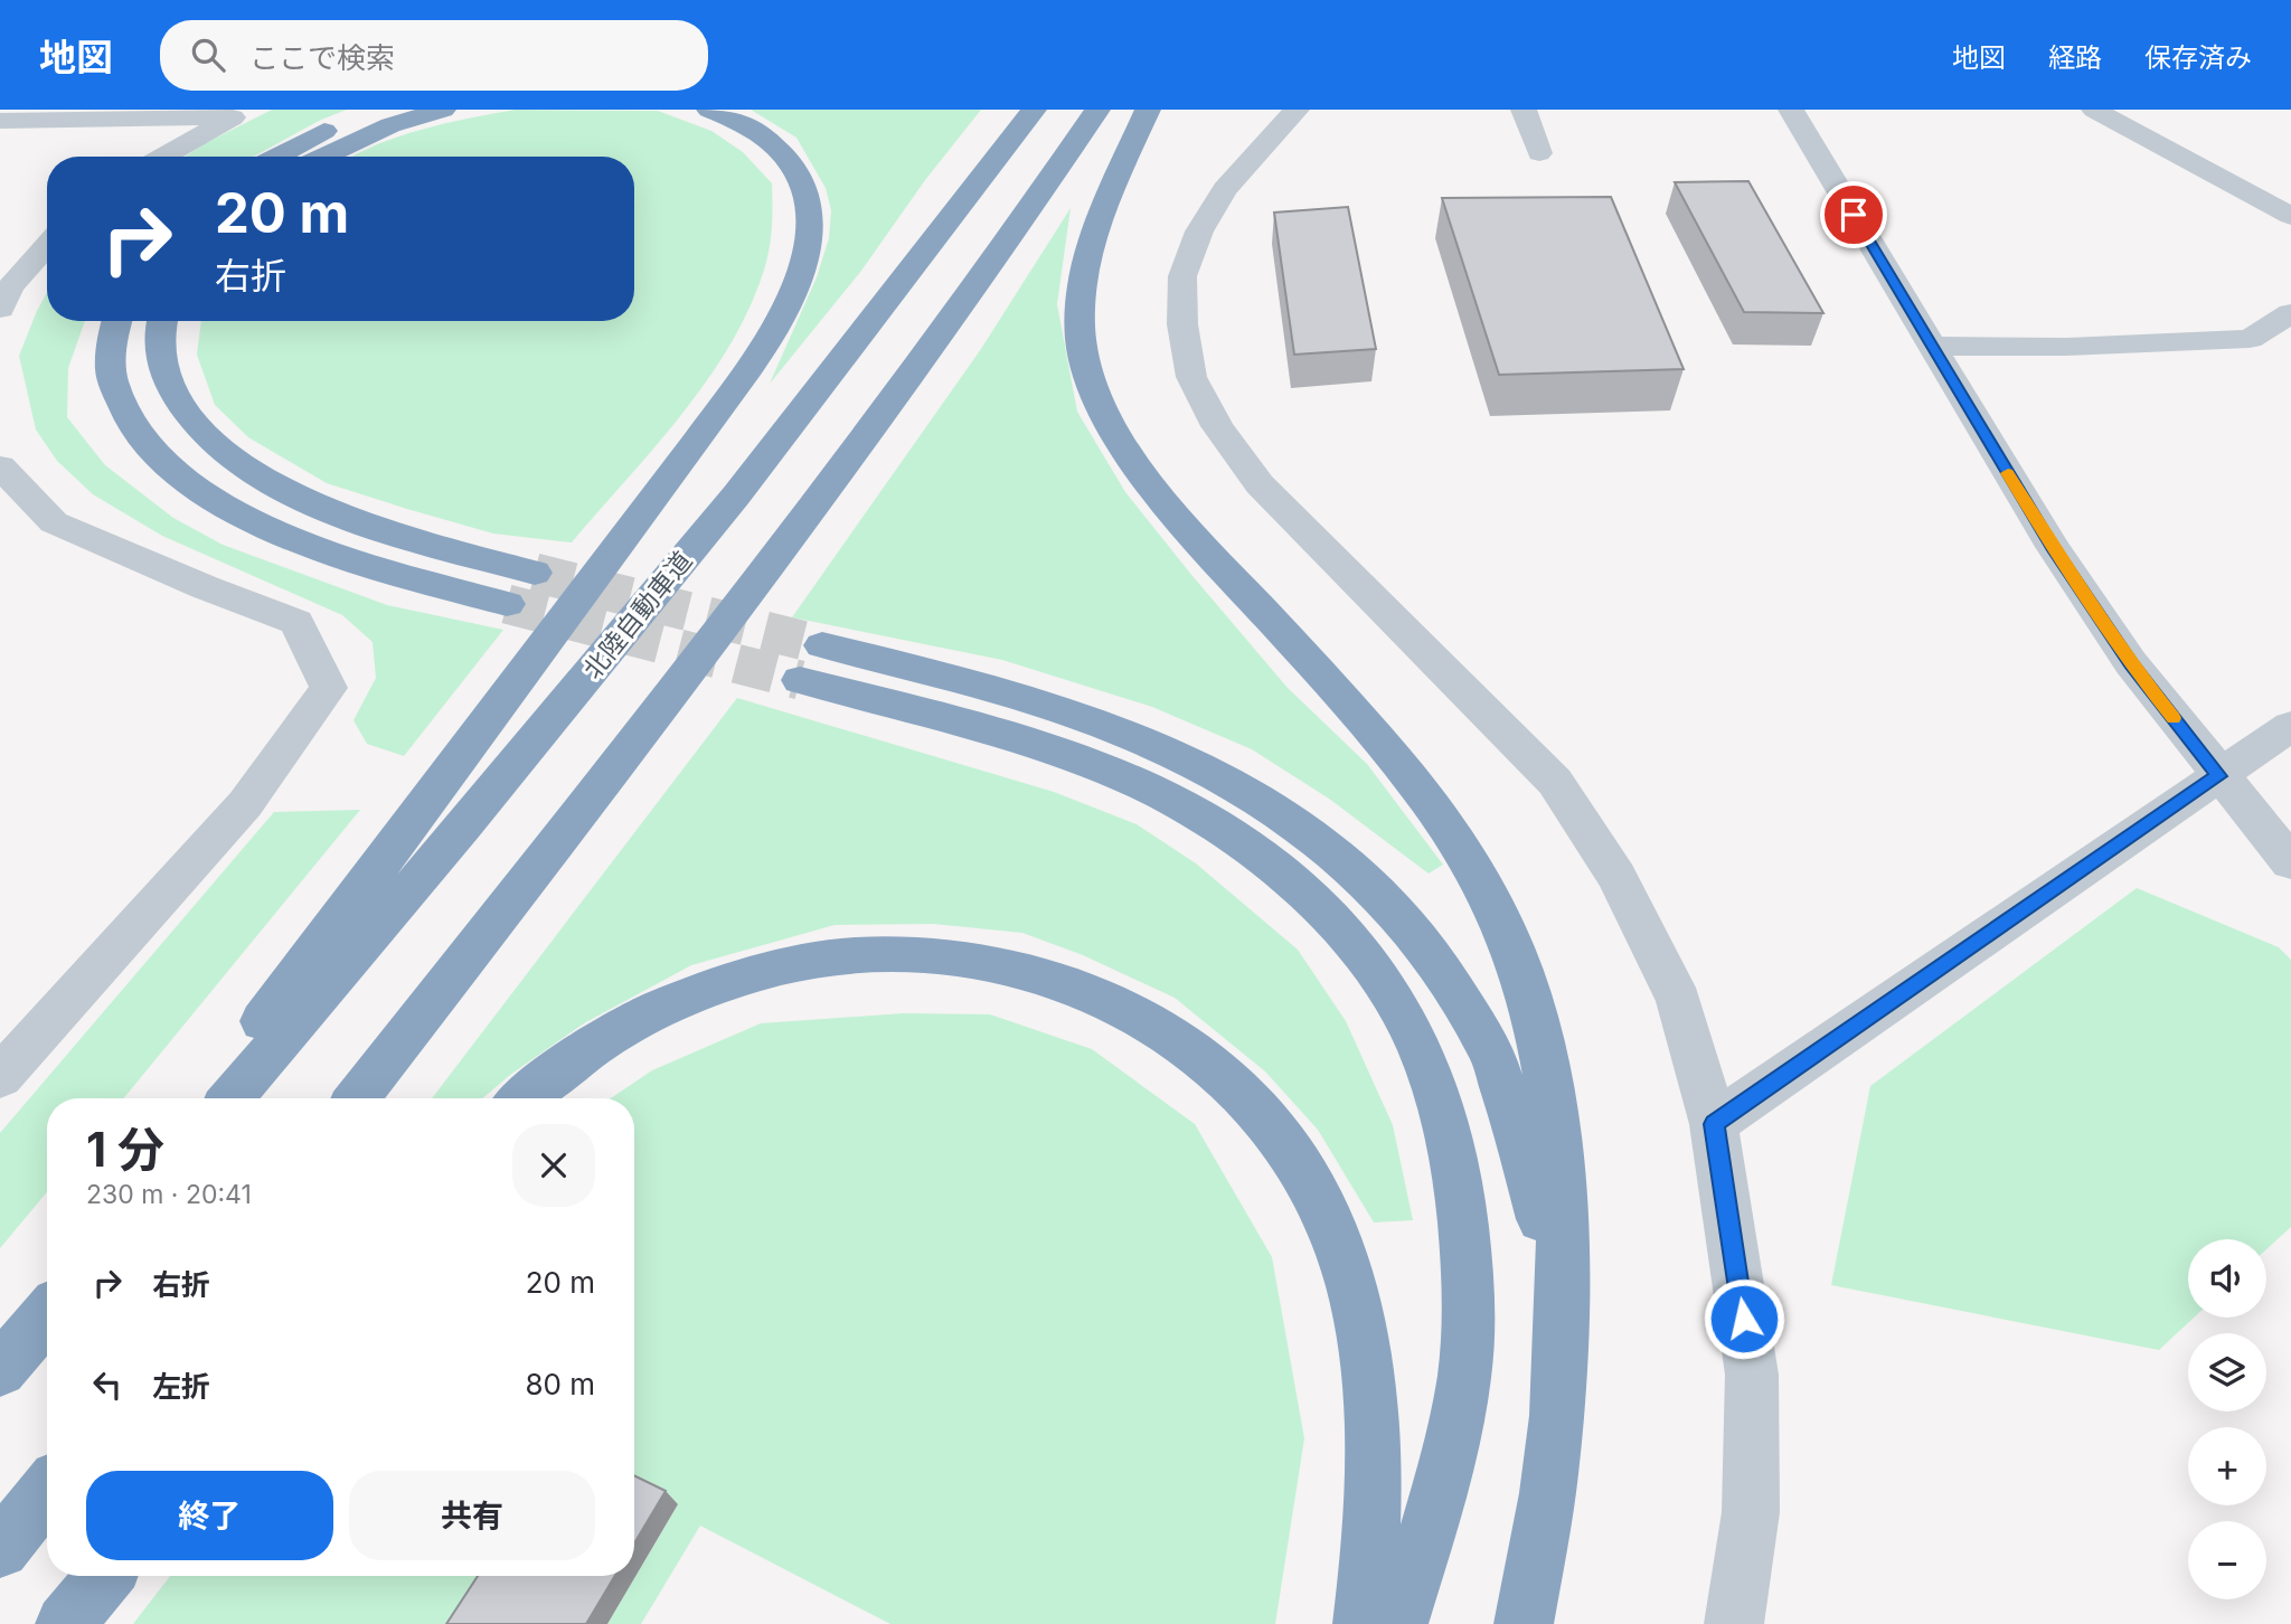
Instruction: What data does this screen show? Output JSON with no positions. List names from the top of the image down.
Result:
{
  "streets": {
    "highway": ["北陸自動車道"]
  },
  "page": {
    "header": "地図",
    "search": "ここで検索",
    "nav": ["地図", "経路", "保存済み"],
    "turn": ["20 m", "右折"],
    "heading": ["1 分", "230 m · 20:41"],
    "list": [
      {
        "name": "右折",
        "value": "20 m"
      },
      {
        "name": "左折",
        "value": "80 m"
      }
    ],
    "map_buttons": ["+", "−"],
    "buttons": ["終了", "共有"]
  }
}
